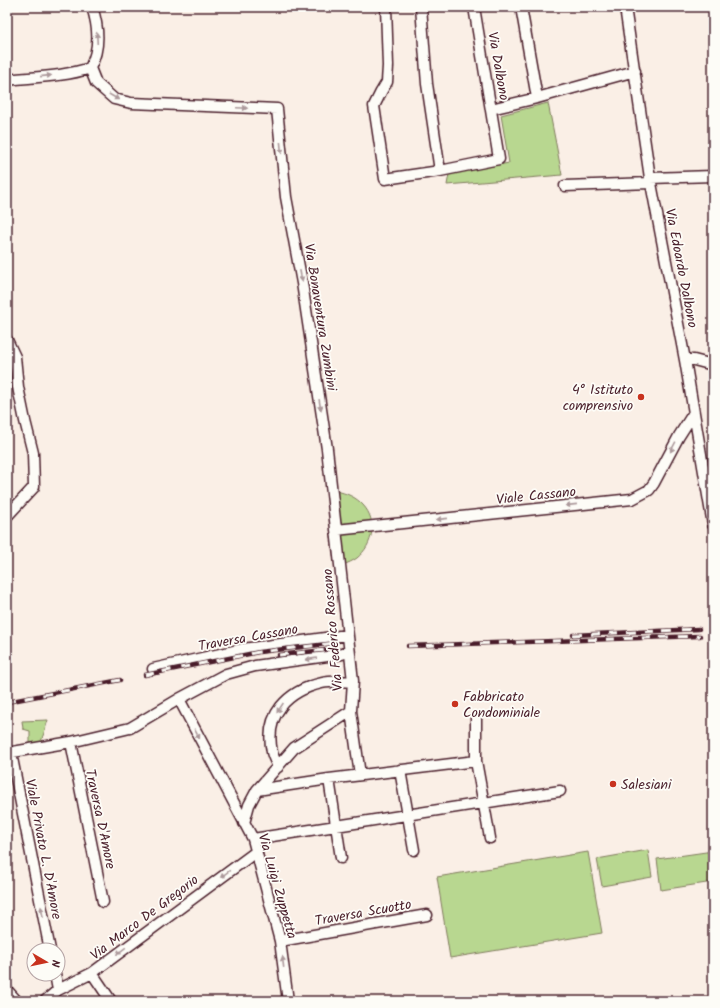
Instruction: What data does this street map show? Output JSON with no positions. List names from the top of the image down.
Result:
{
  "streets": {
    "street": [
      "Via Dalbono",
      "Via Edoardo Dalbono",
      "Via Bonaventura Zumbini",
      "Viale Cassano",
      "Via Federico Rossano",
      "Traversa Cassano",
      "Traversa D'Amore",
      "Viale Privato L. D'Amore",
      "Via Luigi Zuppetta",
      "Traversa Scuotto",
      "Via Marco De Gregorio"
    ]
  },
  "crossings": [
    ["Via Dalbono", "Via Edoardo Dalbono"],
    ["Via Edoardo Dalbono", "Viale Cassano"],
    ["Via Bonaventura Zumbini", "Viale Cassano"],
    ["Via Bonaventura Zumbini", "Via Federico Rossano"],
    ["Viale Cassano", "Via Federico Rossano"],
    ["Via Federico Rossano", "Traversa Cassano"],
    ["Via Federico Rossano", "Via Luigi Zuppetta"],
    ["Via Luigi Zuppetta", "Traversa Scuotto"],
    ["Via Luigi Zuppetta", "Via Marco De Gregorio"]
  ],
  "one_way": [
    "Via Bonaventura Zumbini",
    "Viale Cassano",
    "Viale Privato L. D'Amore",
    "Via Marco De Gregorio"
  ],
  "places": ["4° Istituto comprensivo", "Fabbricato Condominiale", "Salesiani"],
  "north": "right"
}
